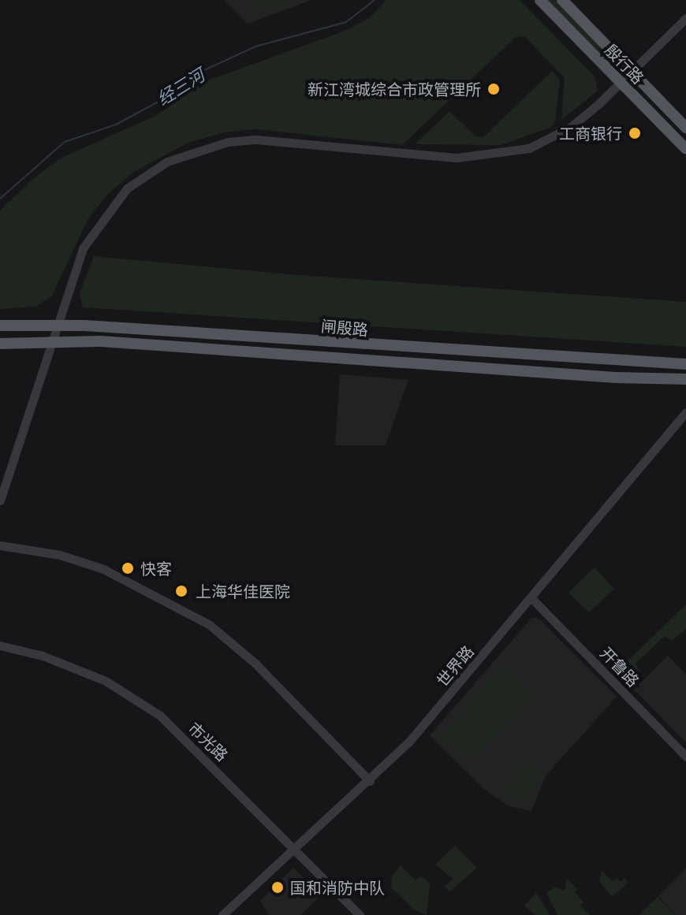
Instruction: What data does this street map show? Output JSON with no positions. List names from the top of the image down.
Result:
{
  "streets": {
    "main road": ["殷行路", "闸殷路"],
    "street": ["世界路", "开鲁路", "市光路"]
  },
  "crossings": [
    ["世界路", "开鲁路"],
    ["世界路", "市光路"]
  ],
  "water": ["经三河"],
  "places": [
    "新江湾城综合市政管理所",
    "工商银行",
    "快客",
    "上海华佳医院",
    "国和消防中队"
  ]
}
